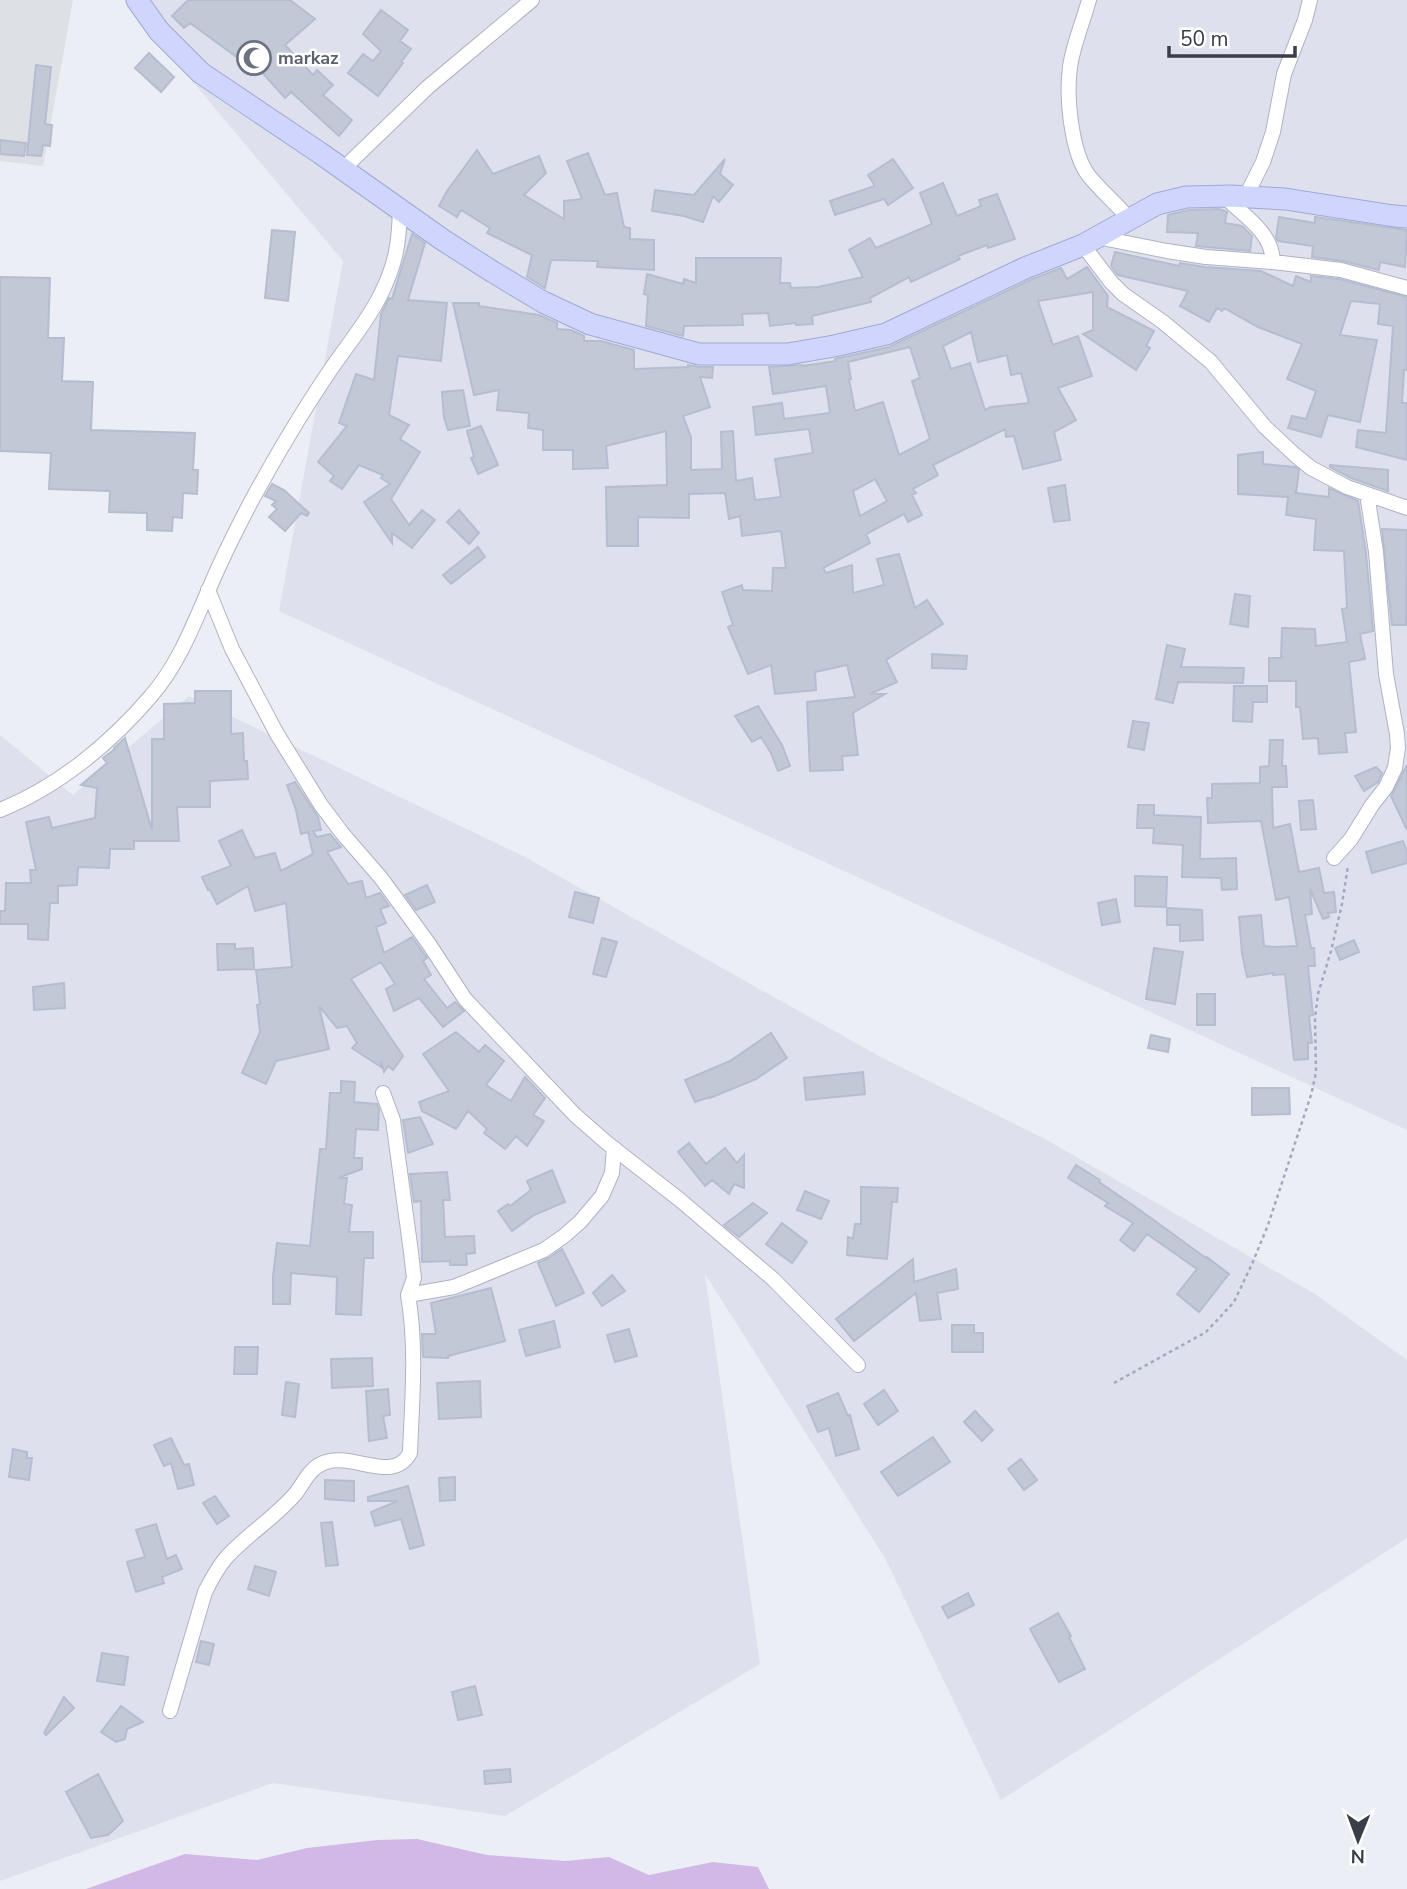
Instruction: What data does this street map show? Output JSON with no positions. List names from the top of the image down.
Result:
{
  "places": {
    "mosque": ["markaz"]
  },
  "scale_bar": "50 m",
  "north": "bottom"
}
